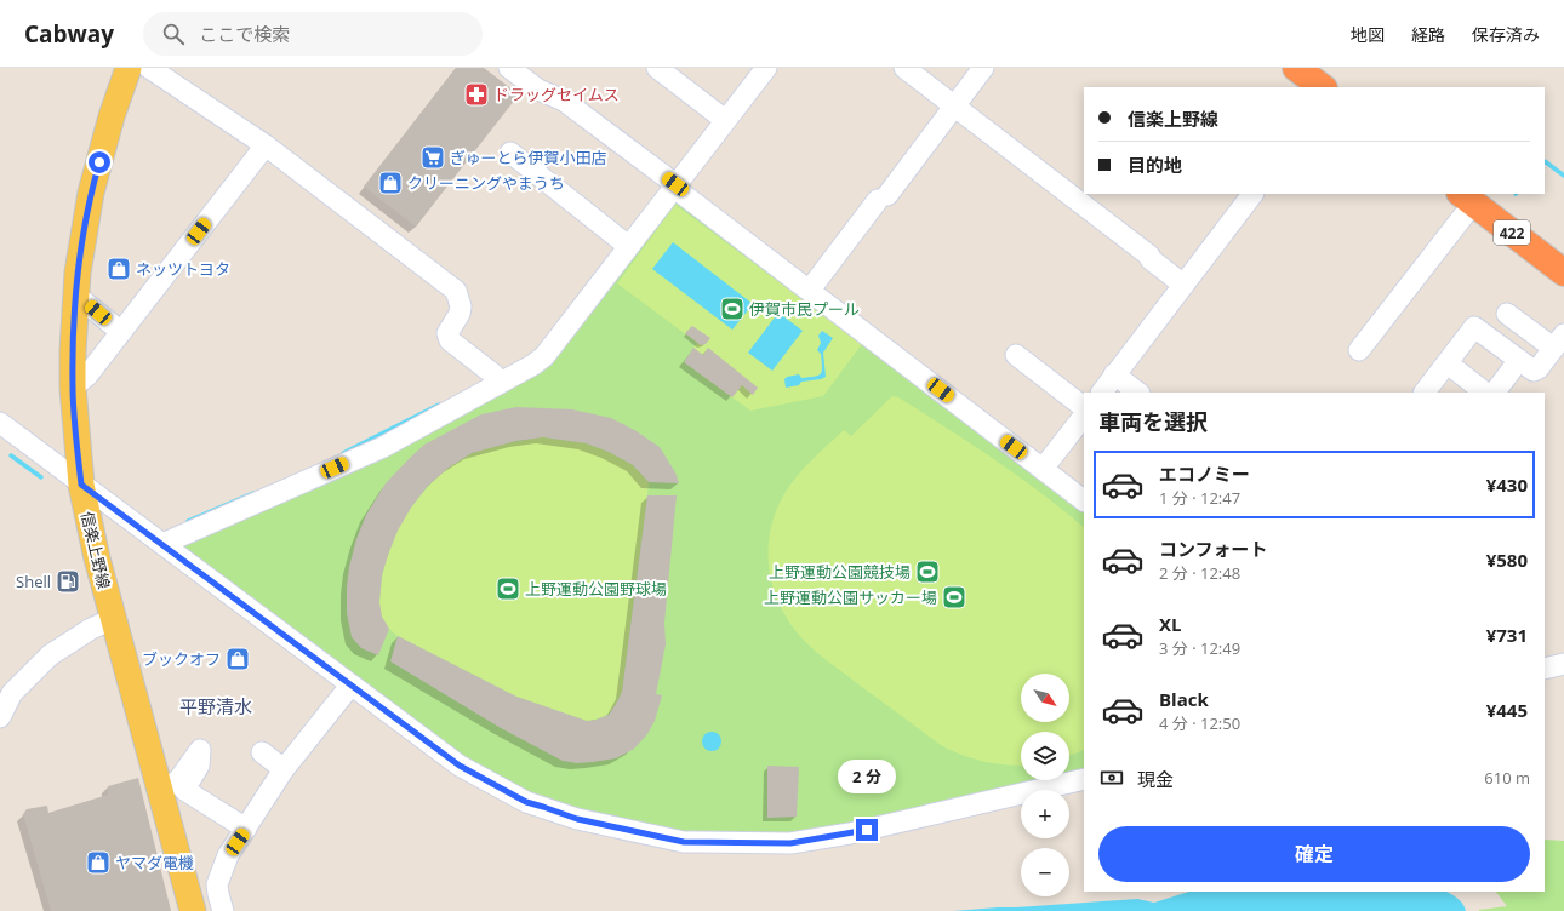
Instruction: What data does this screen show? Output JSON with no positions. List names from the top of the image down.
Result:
{
  "streets": {
    "highway": ["422"],
    "main road": ["信楽上野線"]
  },
  "districts": ["平野清水"],
  "places": {
    "pharmacy": ["ドラッグセイムス"],
    "supermarket": ["ぎゅーとら伊賀小田店"],
    "shop": [
      "クリーニングやまうち",
      "ネッツトヨタ",
      "ブックオフ",
      "ヤマダ電機"
    ],
    "sports": [
      "伊賀市民プール",
      "上野運動公園競技場",
      "上野運動公園野球場",
      "上野運動公園サッカー場"
    ],
    "fuel station": ["Shell"]
  },
  "north": "bottom right",
  "page": {
    "header": "Cabway",
    "search": "ここで検索",
    "nav": ["地図", "経路", "保存済み"],
    "banner": ["信楽上野線", "目的地"],
    "heading": "車両を選択",
    "list": [
      {
        "name": "エコノミー",
        "note": "1 分 · 12:47",
        "value": "¥430"
      },
      {
        "name": "コンフォート",
        "note": "2 分 · 12:48",
        "value": "¥580"
      },
      {
        "name": "XL",
        "note": "3 分 · 12:49",
        "value": "¥731"
      },
      {
        "name": "Black",
        "note": "4 分 · 12:50",
        "value": "¥445"
      }
    ],
    "map_buttons": ["+", "−"],
    "pay": ["現金", "610 m"],
    "bubble": "2 分",
    "buttons": "確定"
  }
}
